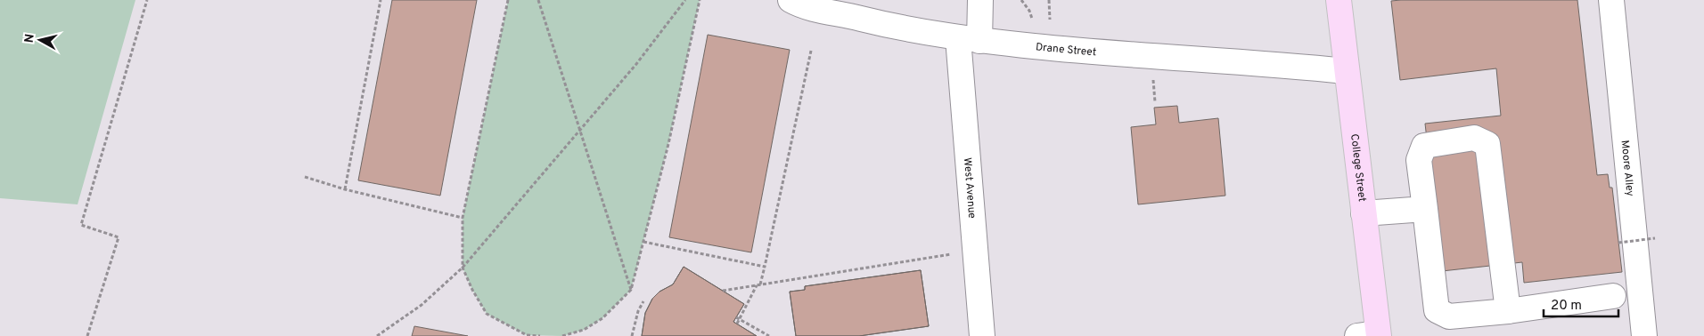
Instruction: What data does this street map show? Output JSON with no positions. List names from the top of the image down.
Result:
{
  "streets": {
    "main road": ["College Street"],
    "street": ["Drane Street", "Moore Alley", "West Avenue"]
  },
  "crossings": [
    ["Drane Street", "College Street"],
    ["Drane Street", "West Avenue"]
  ],
  "scale_bar": "20 m",
  "north": "left"
}
